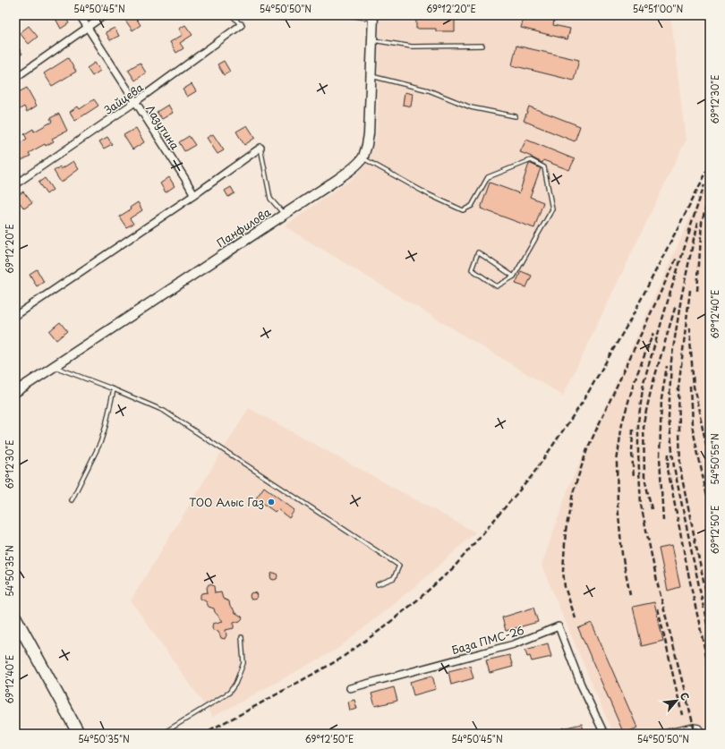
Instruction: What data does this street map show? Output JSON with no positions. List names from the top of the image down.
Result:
{
  "streets": {
    "street": [
      "Зайцева",
      "Лазутина",
      "Панфилова",
      "База ПМС-26"
    ]
  },
  "crossings": [
    ["Зайцева", "Лазутина"]
  ],
  "places": ["ТОО Алыс Газ"],
  "north": "top right",
  "coordinates": [
    "54°50'45\"N",
    "54°50'50\"N",
    "69°12'20\"E",
    "54°51'00\"N",
    "69°12'30\"E",
    "69°12'40\"E",
    "54°50'55\"N",
    "69°12'50\"E",
    "54°50'35\"N"
  ]
}
